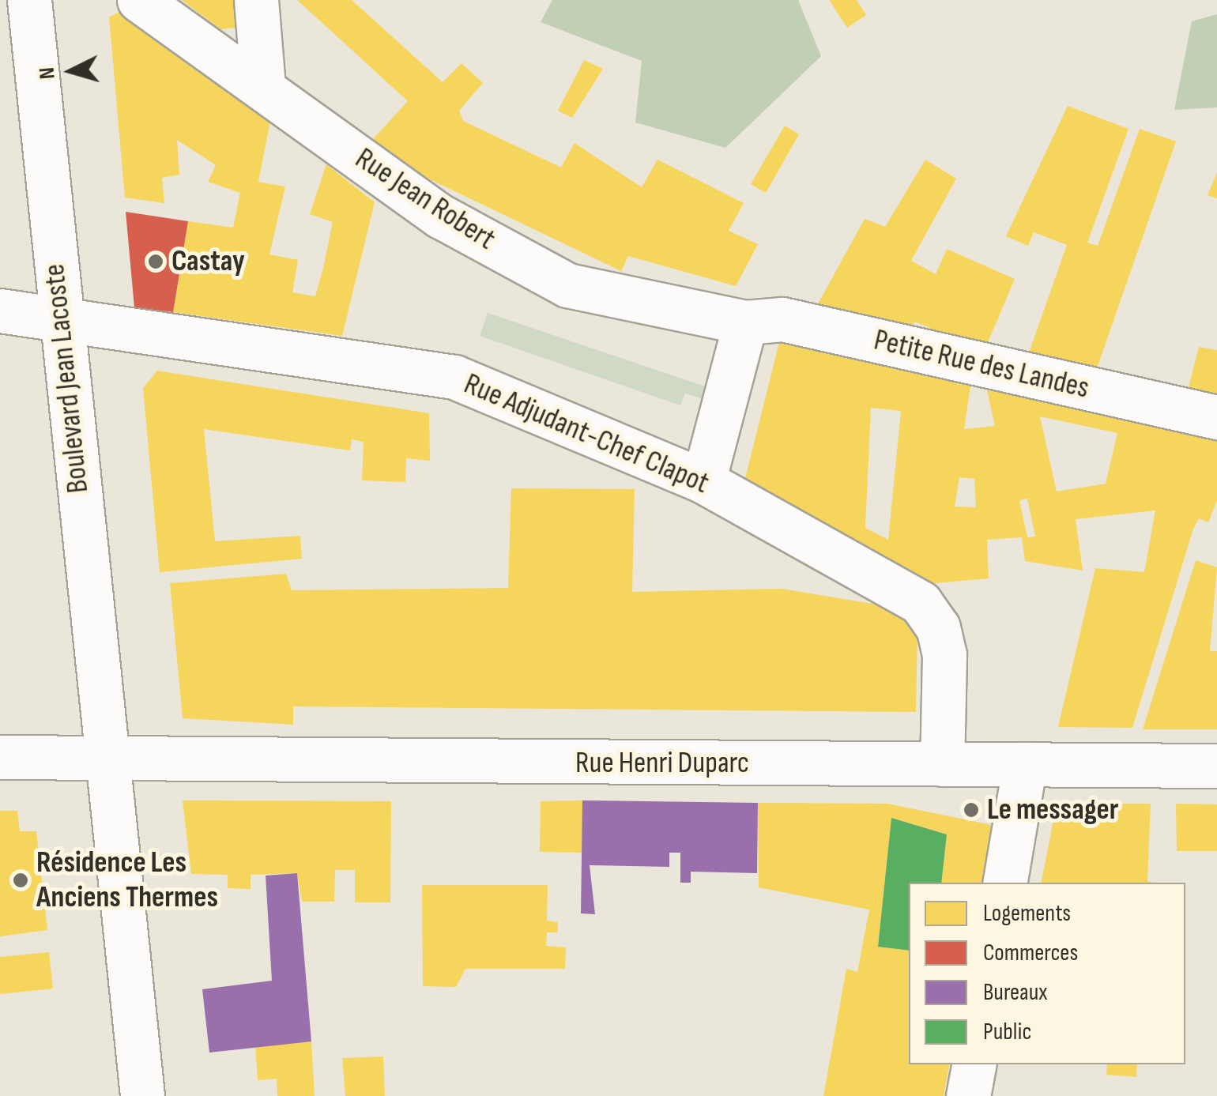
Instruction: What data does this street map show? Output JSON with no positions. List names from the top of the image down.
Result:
{
  "streets": {
    "street": [
      "Rue Jean Robert",
      "Petite Rue des Landes",
      "Boulevard Jean Lacoste",
      "Rue Adjudant-Chef Clapot",
      "Rue Henri Duparc"
    ]
  },
  "crossings": [
    ["Rue Jean Robert", "Petite Rue des Landes"],
    ["Boulevard Jean Lacoste", "Rue Adjudant-Chef Clapot"],
    ["Boulevard Jean Lacoste", "Rue Henri Duparc"],
    ["Rue Adjudant-Chef Clapot", "Rue Henri Duparc"]
  ],
  "places": ["Castay", "Le messager", "Résidence Les Anciens Thermes"],
  "legend": [
    "Logements",
    "Commerces",
    "Bureaux",
    "Public"
  ],
  "north": "left"
}
